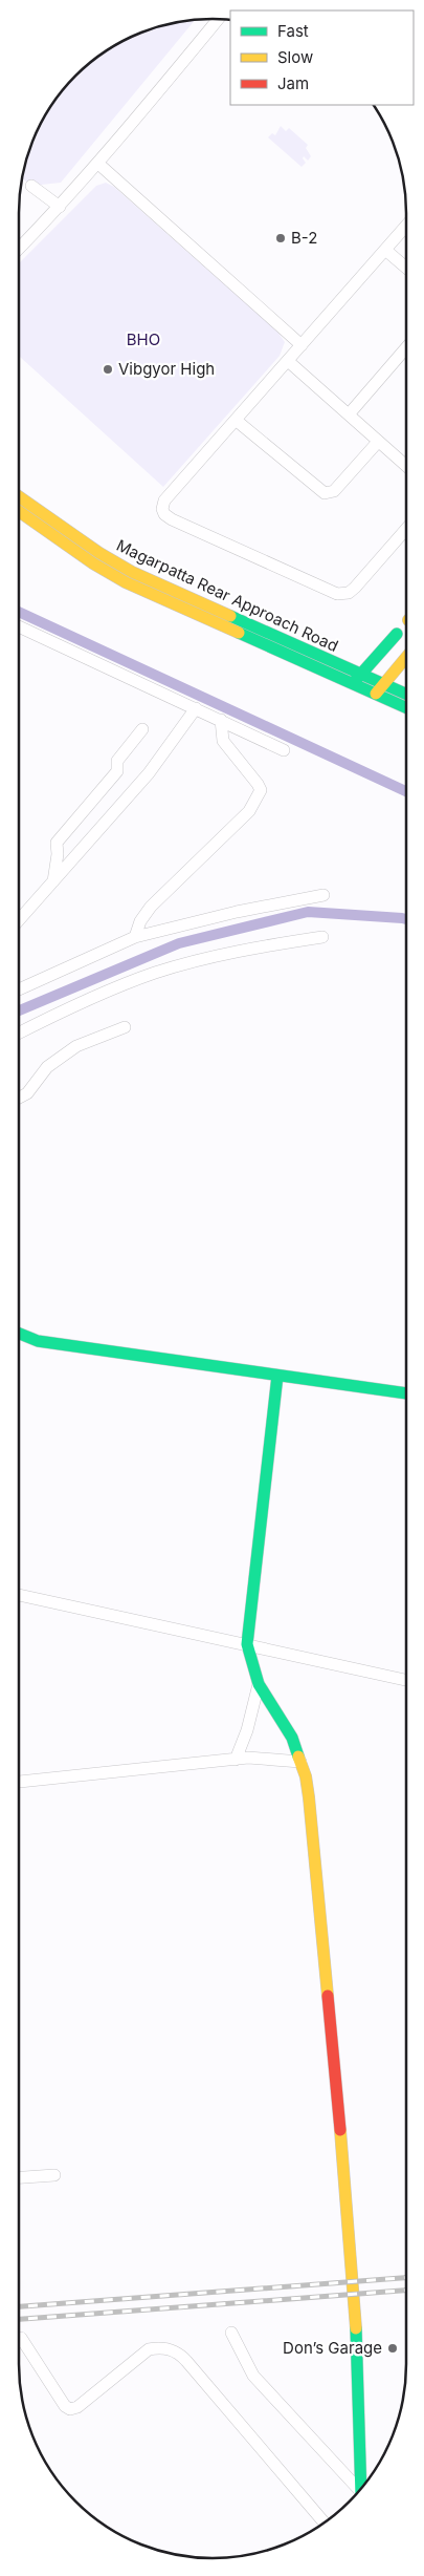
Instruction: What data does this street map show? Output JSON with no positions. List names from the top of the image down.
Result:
{
  "streets": {
    "street": ["Magarpatta Rear Approach Road"]
  },
  "parks": ["BHO"],
  "places": ["B-2", "Vibgyor High", "Don’s Garage"],
  "legend": ["Fast", "Slow", "Jam"]
}
